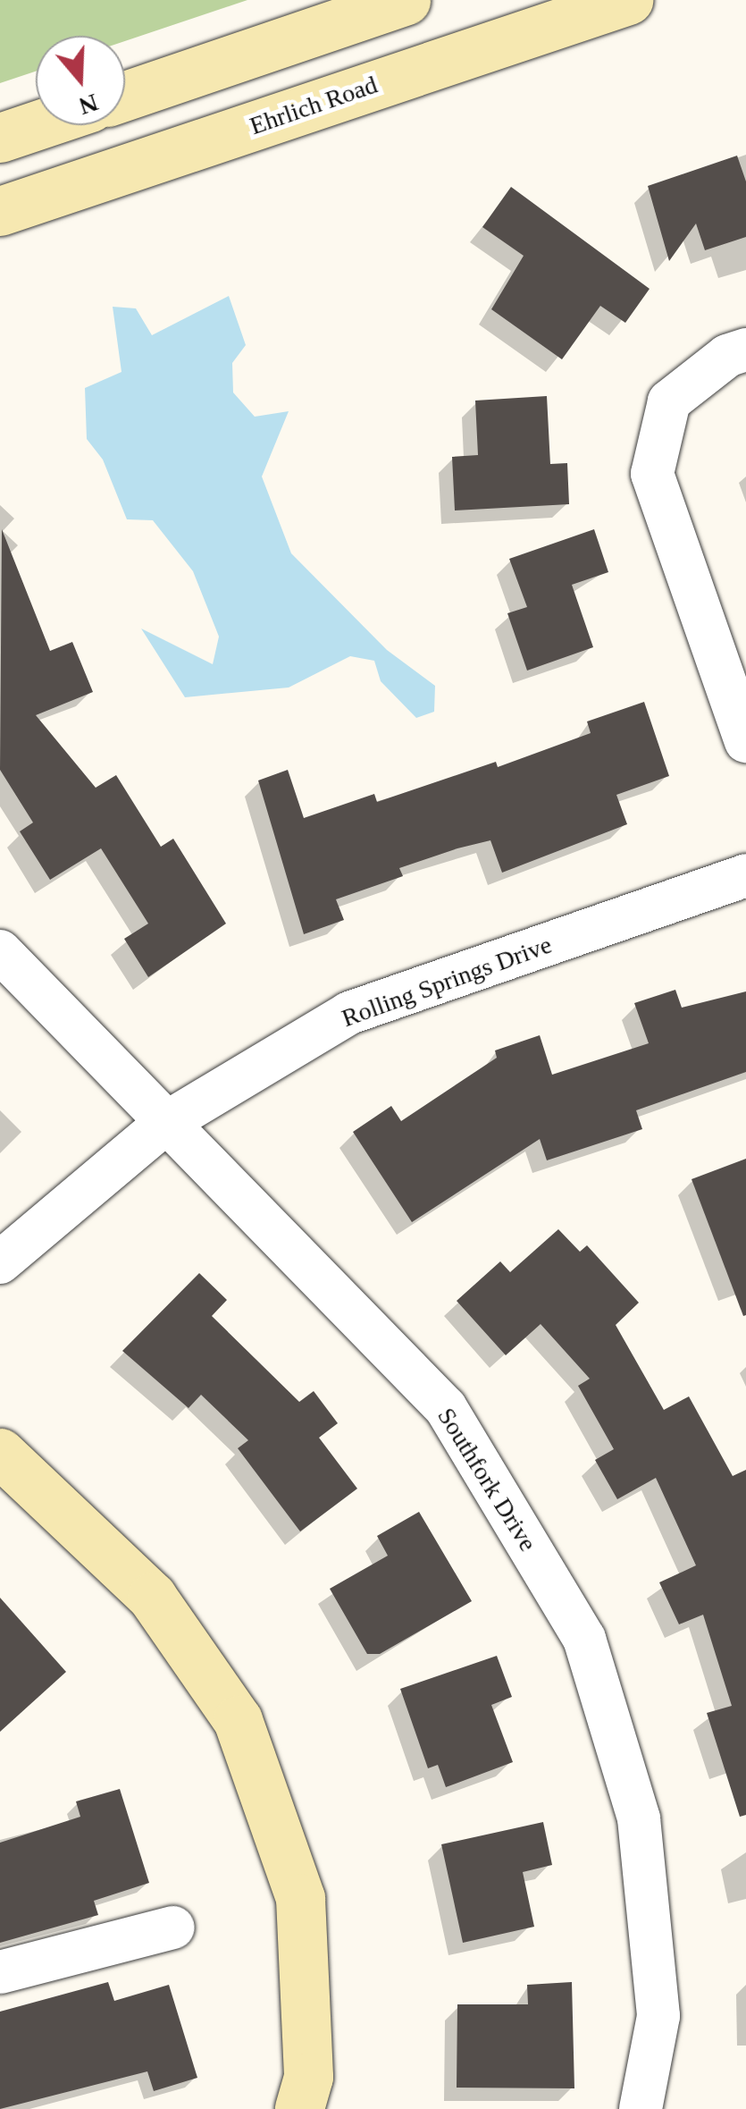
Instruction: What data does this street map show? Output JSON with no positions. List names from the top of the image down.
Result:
{
  "streets": {
    "main road": ["Ehrlich Road"],
    "street": ["Rolling Springs Drive", "Southfork Drive"]
  },
  "crossings": [
    ["Rolling Springs Drive", "Southfork Drive"]
  ],
  "north": "bottom"
}
